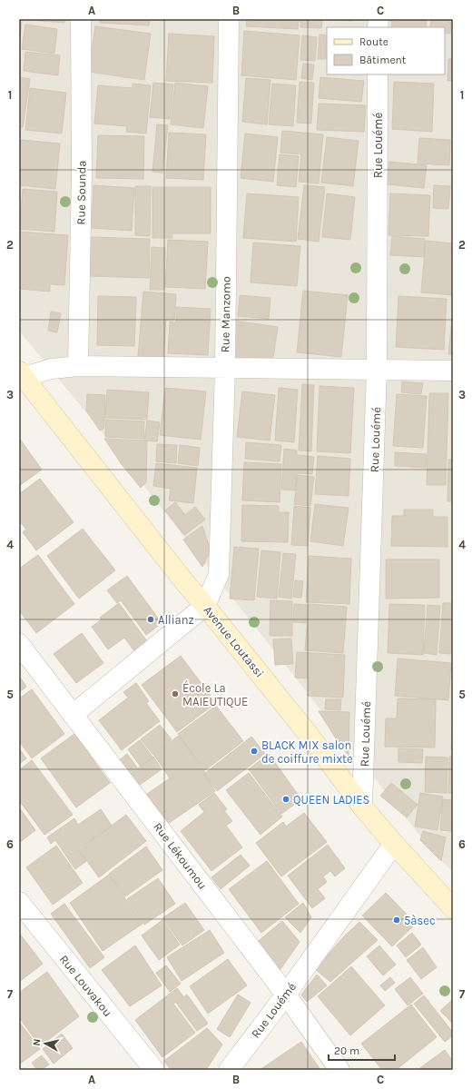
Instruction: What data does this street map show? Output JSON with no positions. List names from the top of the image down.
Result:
{
  "streets": {
    "main road": ["Avenue Loutassi"],
    "street": [
      "Rue Louémé",
      "Rue Sounda",
      "Rue Manzomo",
      "Rue Lékoumou",
      "Rue Louvakou"
    ]
  },
  "crossings": [
    ["Rue Louémé", "Avenue Loutassi"],
    ["Rue Louémé", "Rue Lékoumou"],
    ["Rue Manzomo", "Avenue Loutassi"]
  ],
  "places": [
    "Allianz",
    "École La MAIEUTIQUE",
    "BLACK MIX salon de coiffure mixte",
    "QUEEN LADIES",
    "5àsec"
  ],
  "legend": ["Route", "Bâtiment"],
  "scale_bar": "20 m",
  "north": "left",
  "grid": {
    "columns": ["A", "B", "C"],
    "rows": [
      "1",
      "2",
      "3",
      "4",
      "5",
      "6",
      "7"
    ]
  }
}
